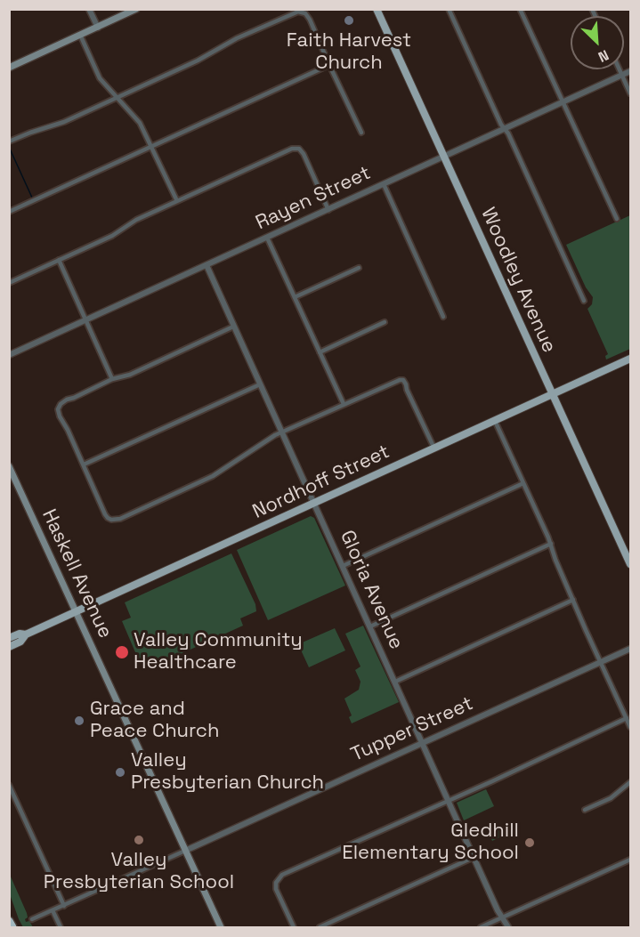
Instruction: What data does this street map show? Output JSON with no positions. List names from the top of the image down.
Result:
{
  "streets": {
    "main road": ["Woodley Avenue", "Nordhoff Street", "Haskell Avenue"],
    "street": ["Rayen Street", "Gloria Avenue", "Tupper Street"]
  },
  "crossings": [
    ["Rayen Street", "Woodley Avenue"],
    ["Rayen Street", "Gloria Avenue"],
    ["Woodley Avenue", "Nordhoff Street"],
    ["Nordhoff Street", "Haskell Avenue"],
    ["Nordhoff Street", "Gloria Avenue"],
    ["Haskell Avenue", "Tupper Street"],
    ["Gloria Avenue", "Tupper Street"]
  ],
  "places": [
    "Faith Harvest Church",
    "Valley Community Healthcare",
    "Grace and Peace Church",
    "Valley Presbyterian Church",
    "Valley Presbyterian School",
    "Gledhill Elementary School"
  ],
  "north": "bottom right"
}
